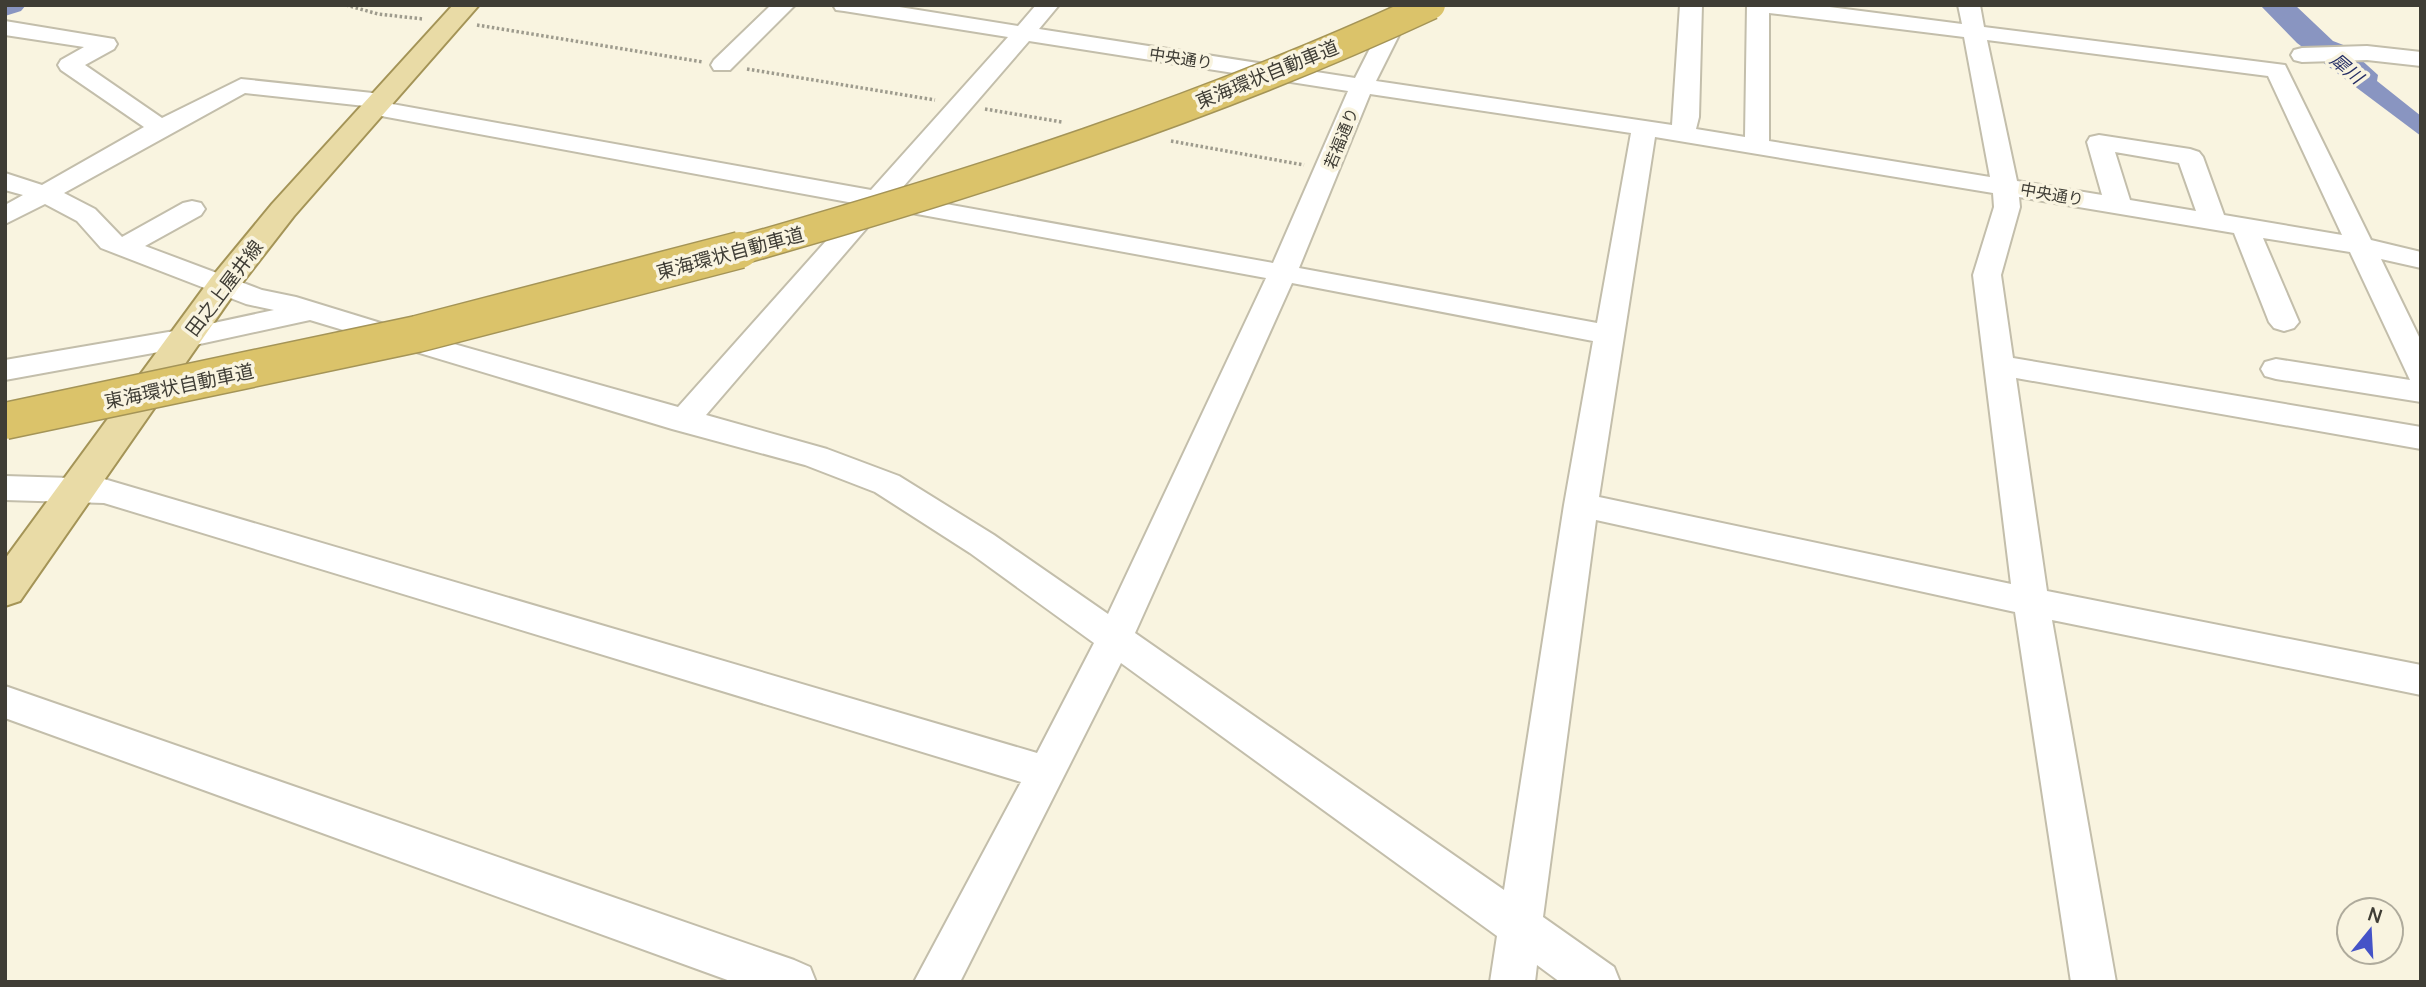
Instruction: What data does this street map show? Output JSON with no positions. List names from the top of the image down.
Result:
{
  "streets": {
    "highway": ["東海環状自動車道"],
    "main road": ["田之上屋井線"],
    "street": ["中央通り", "若福通り"]
  },
  "crossings": [
    ["中央通り", "若福通り"]
  ],
  "water": ["犀川"],
  "north": "top"
}
